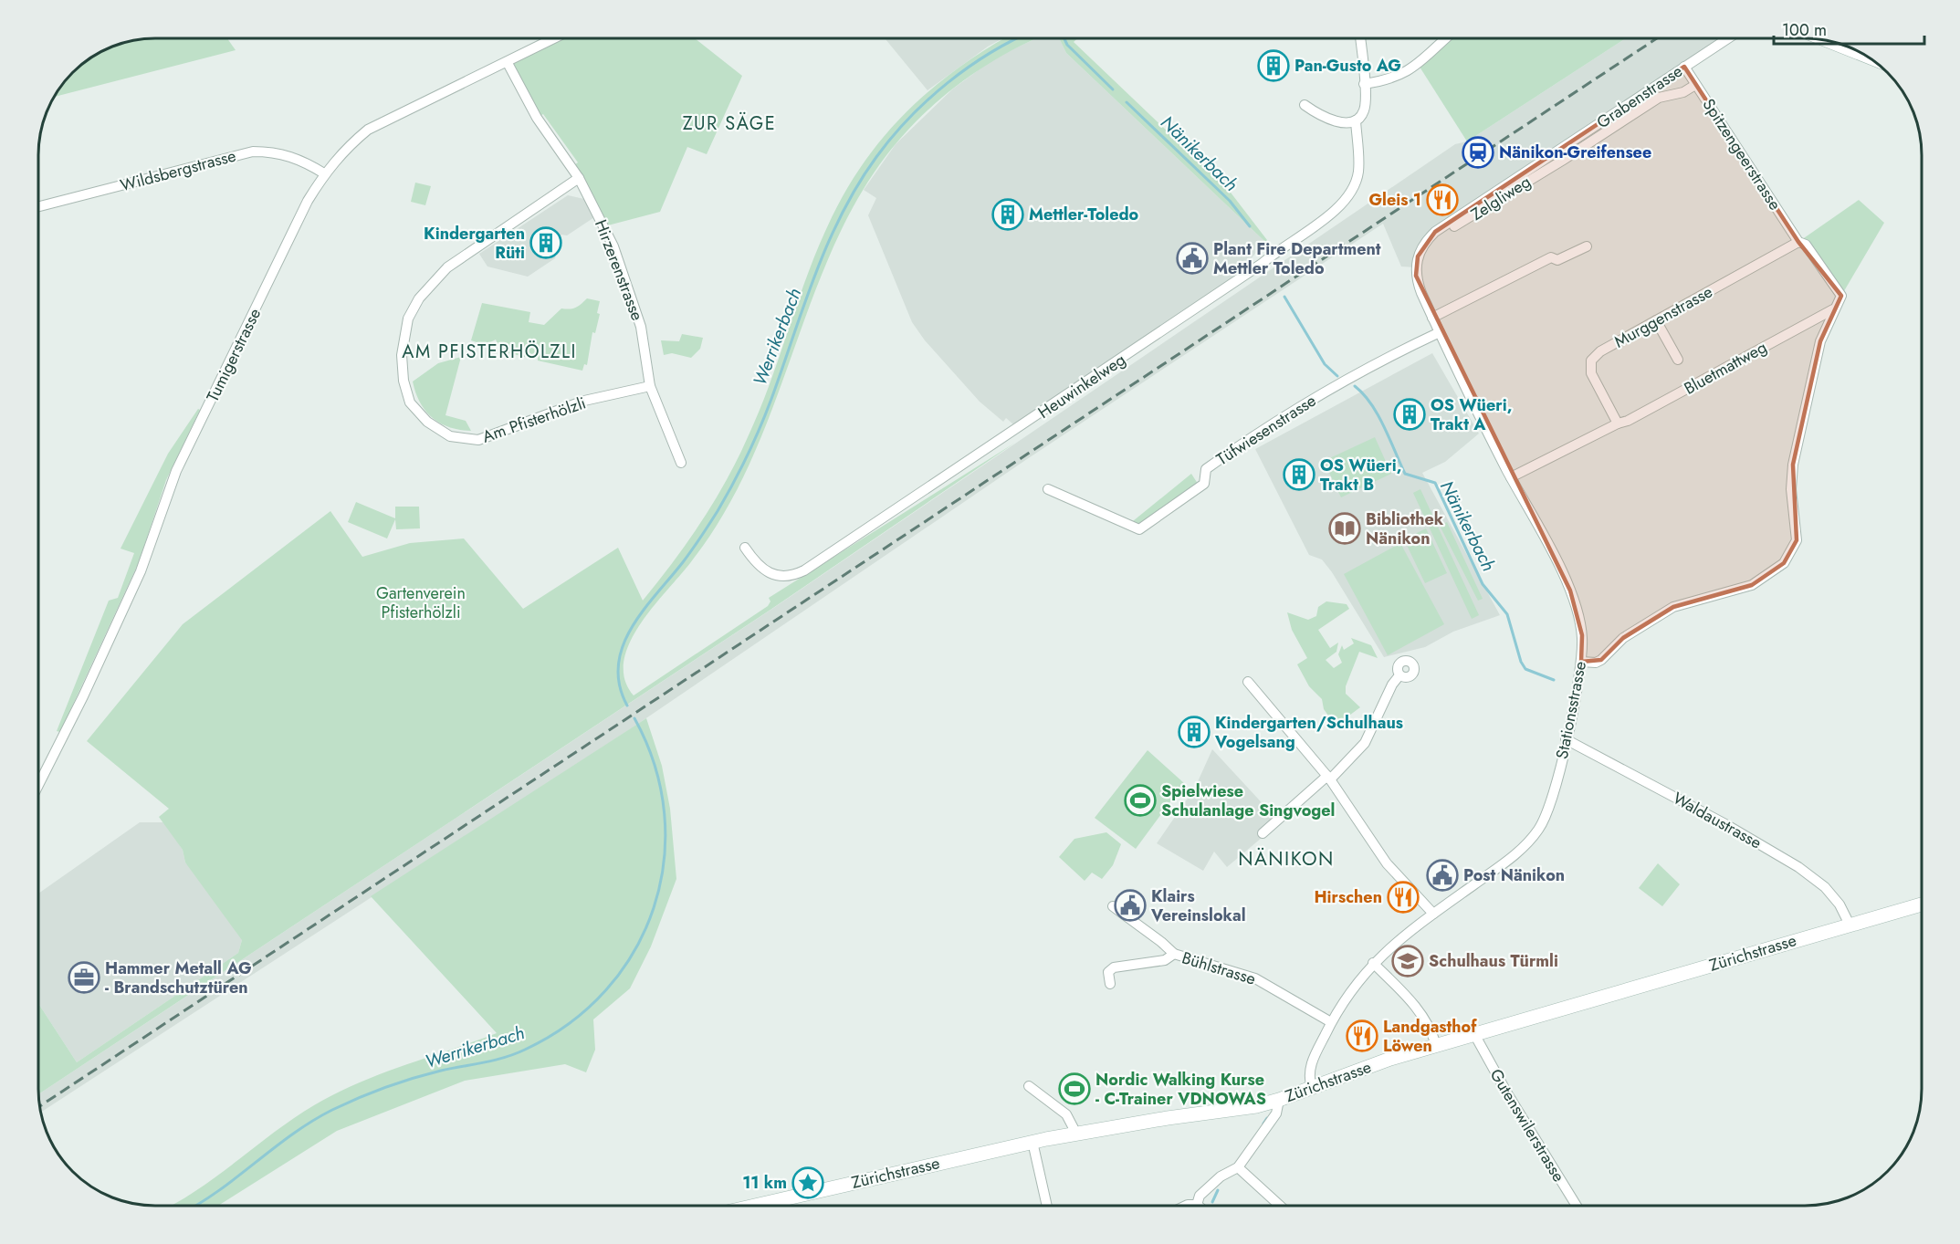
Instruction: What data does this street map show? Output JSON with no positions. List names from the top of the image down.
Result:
{
  "streets": {
    "main road": ["Zürichstrasse"],
    "street": [
      "Grabenstrasse",
      "Spitzengeerstrasse",
      "Wildsbergstrasse",
      "Zelgliweg",
      "Hirzerenstrasse",
      "Murggenstrasse",
      "Tumigerstrasse",
      "Bluetmattweg",
      "Heuwinkelweg",
      "Am Pfisterhölzli",
      "Tüfwiesenstrasse",
      "Stationsstrasse",
      "Waldaustrasse",
      "Bühlstrasse",
      "Gutenswilerstrasse"
    ]
  },
  "crossings": [
    ["Grabenstrasse", "Spitzengeerstrasse"],
    ["Grabenstrasse", "Zelgliweg"],
    ["Grabenstrasse", "Stationsstrasse"],
    ["Spitzengeerstrasse", "Zelgliweg"],
    ["Spitzengeerstrasse", "Murggenstrasse"],
    ["Spitzengeerstrasse", "Bluetmattweg"],
    ["Wildsbergstrasse", "Tumigerstrasse"],
    ["Hirzerenstrasse", "Tumigerstrasse"],
    ["Hirzerenstrasse", "Am Pfisterhölzli"],
    ["Murggenstrasse", "Bluetmattweg"],
    ["Bluetmattweg", "Stationsstrasse"],
    ["Tüfwiesenstrasse", "Stationsstrasse"],
    ["Stationsstrasse", "Waldaustrasse"],
    ["Stationsstrasse", "Zürichstrasse"],
    ["Stationsstrasse", "Bühlstrasse"],
    ["Waldaustrasse", "Zürichstrasse"],
    ["Zürichstrasse", "Gutenswilerstrasse"]
  ],
  "districts": ["ZUR SÄGE", "AM PFISTERHÖLZLI", "NÄNIKON"],
  "water": ["Nänikerbach", "Werrikerbach"],
  "parks": ["Gartenverein Pfisterhölzli"],
  "places": {
    "building": [
      "Pan-Gusto AG",
      "Mettler-Toledo",
      "Kindergarten Rüti",
      "OS Wüeri, Trakt A",
      "OS Wüeri, Trakt B",
      "Kindergarten/Schulhaus Vogelsang"
    ],
    "station": ["Nänikon-Greifensee"],
    "restaurant": ["Gleis 1", "Hirschen", "Landgasthof Löwen"],
    "public building": ["Plant Fire Department Mettler Toledo", "Post Nänikon", "Klairs Vereinslokal"],
    "library": ["Bibliothek Nänikon"],
    "sports": ["Spielwiese Schulanlage Singvogel", "Nordic Walking Kurse - C-Trainer VDNOWAS"],
    "school or university": ["Schulhaus Türmli"],
    "office": ["Hammer Metall AG - Brandschutztüren"],
    "place": ["11 km"]
  },
  "scale_bar": "100 m"
}
